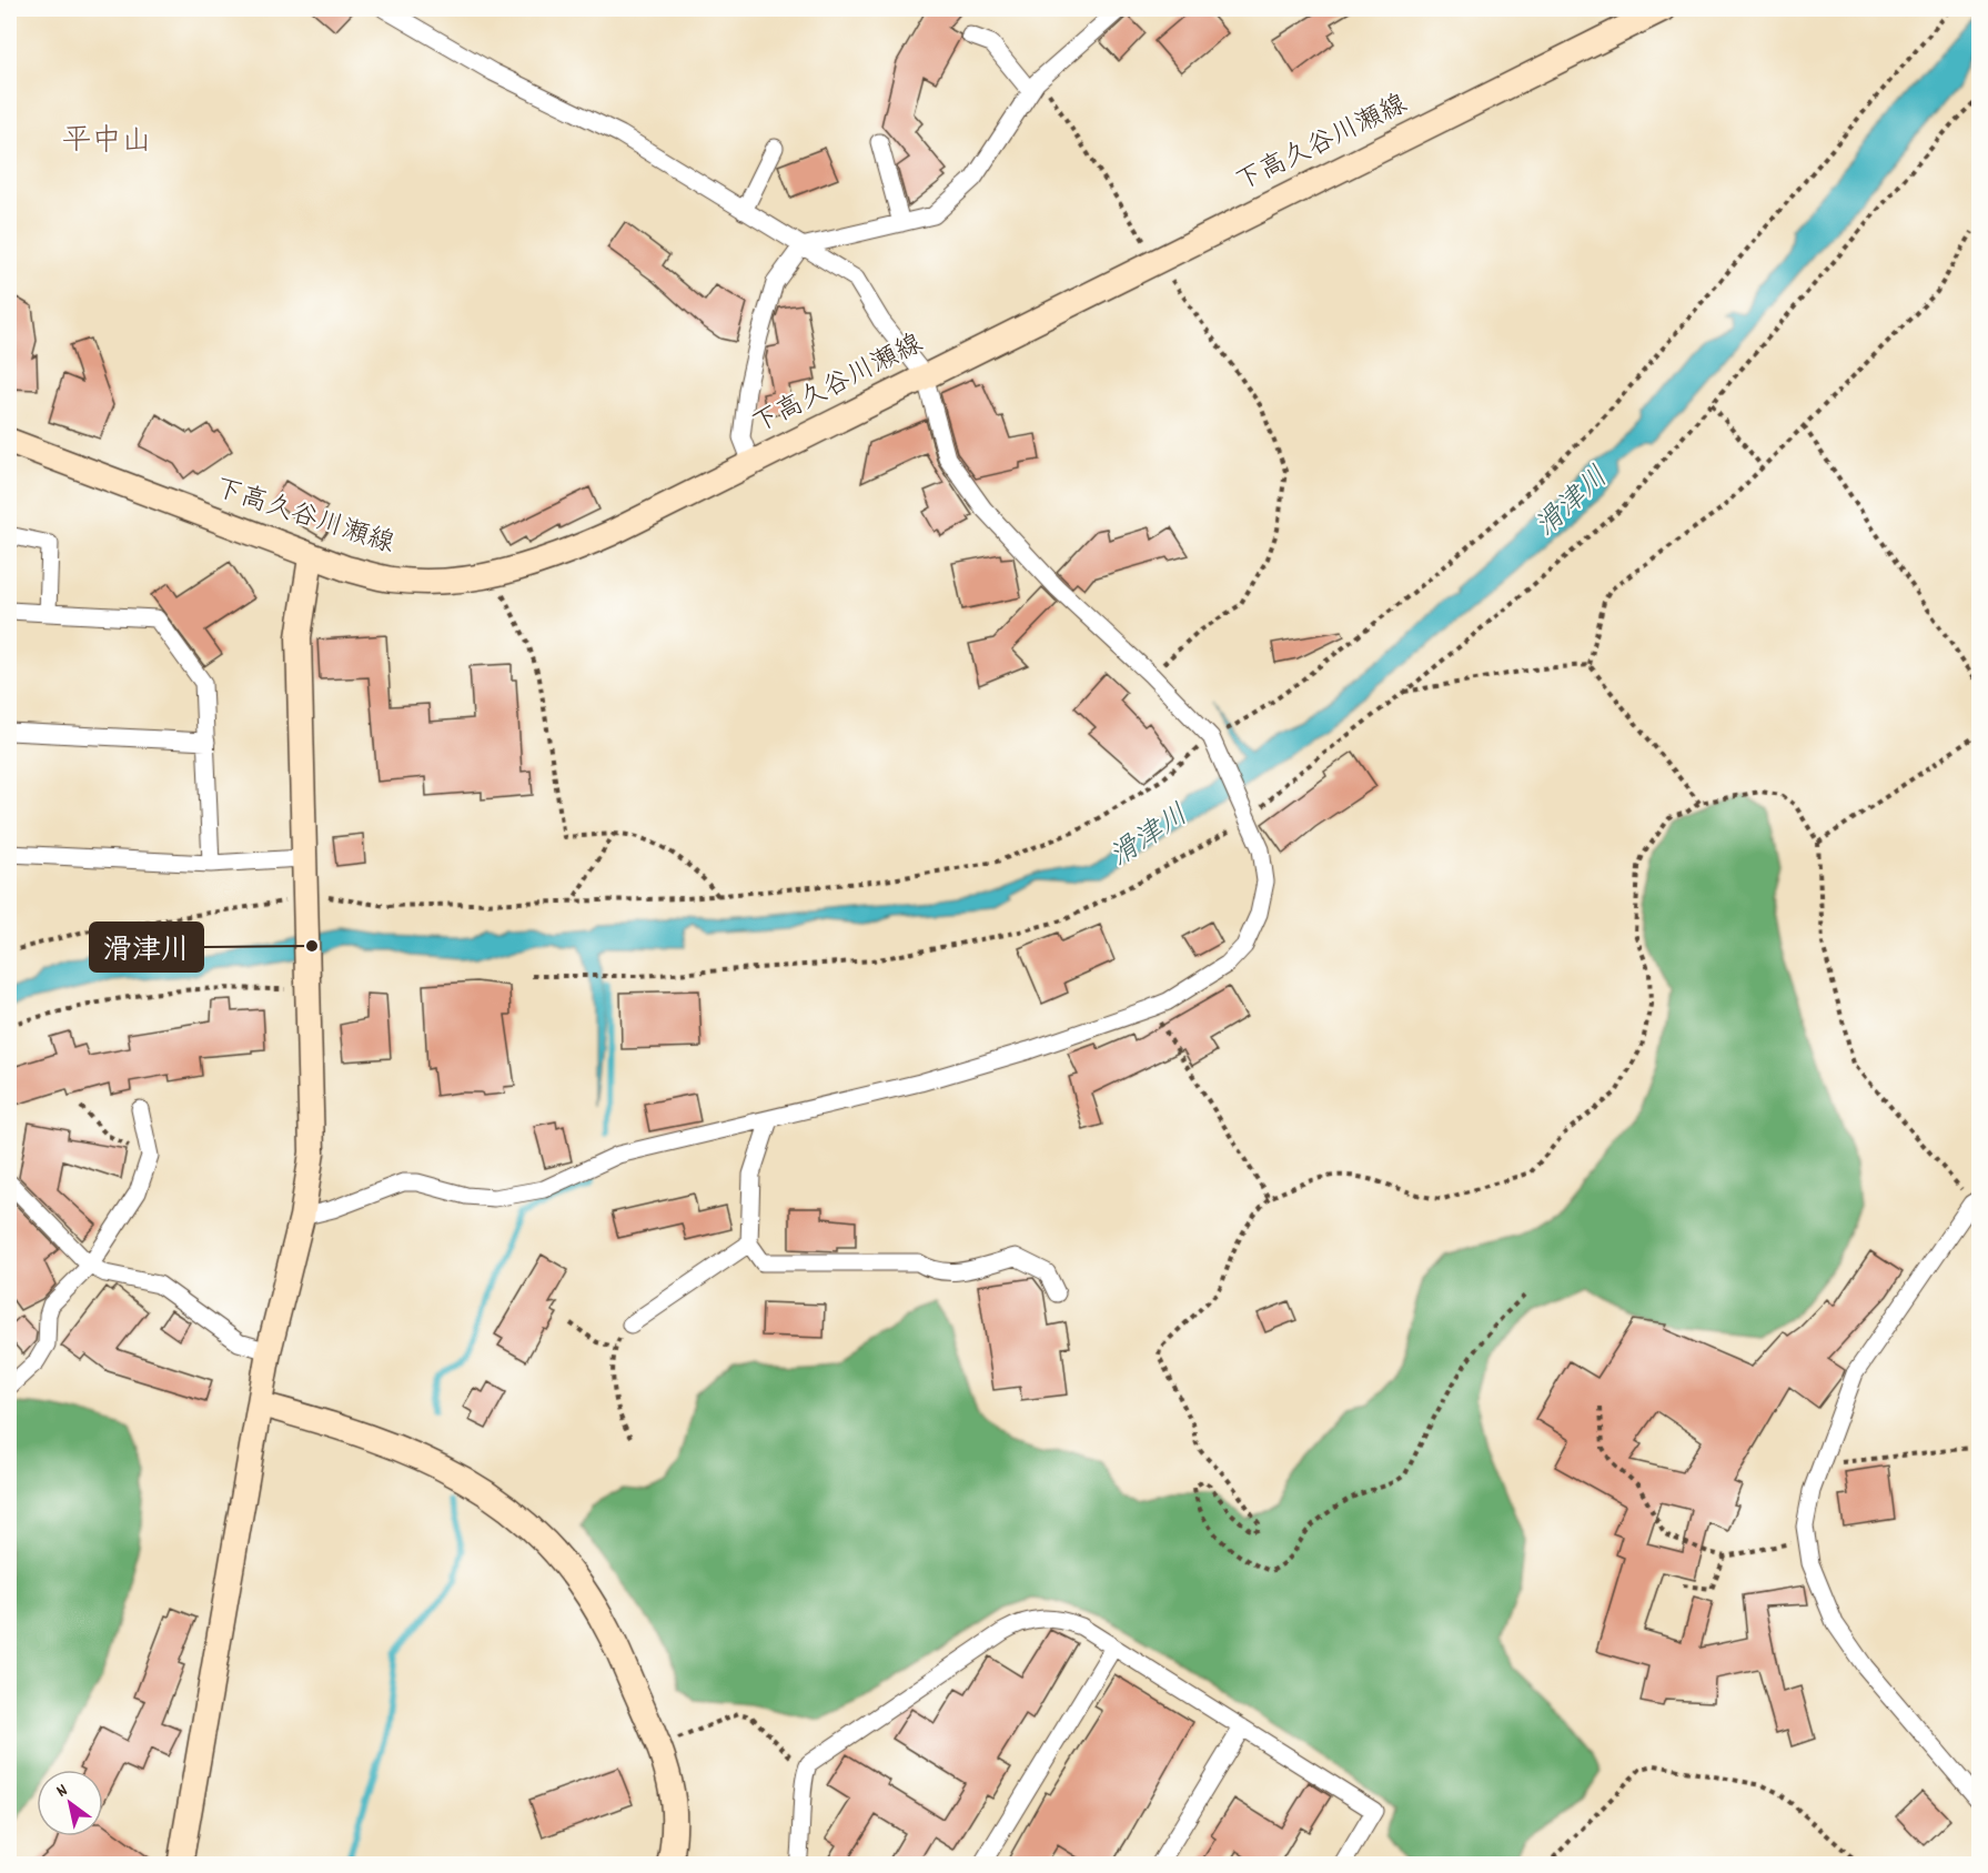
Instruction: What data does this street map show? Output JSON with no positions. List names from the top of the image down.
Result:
{
  "streets": {
    "street": ["下高久谷川瀬線"]
  },
  "districts": ["平中山"],
  "water": ["滑津川"],
  "places": ["滑津川"],
  "north": "top left"
}
